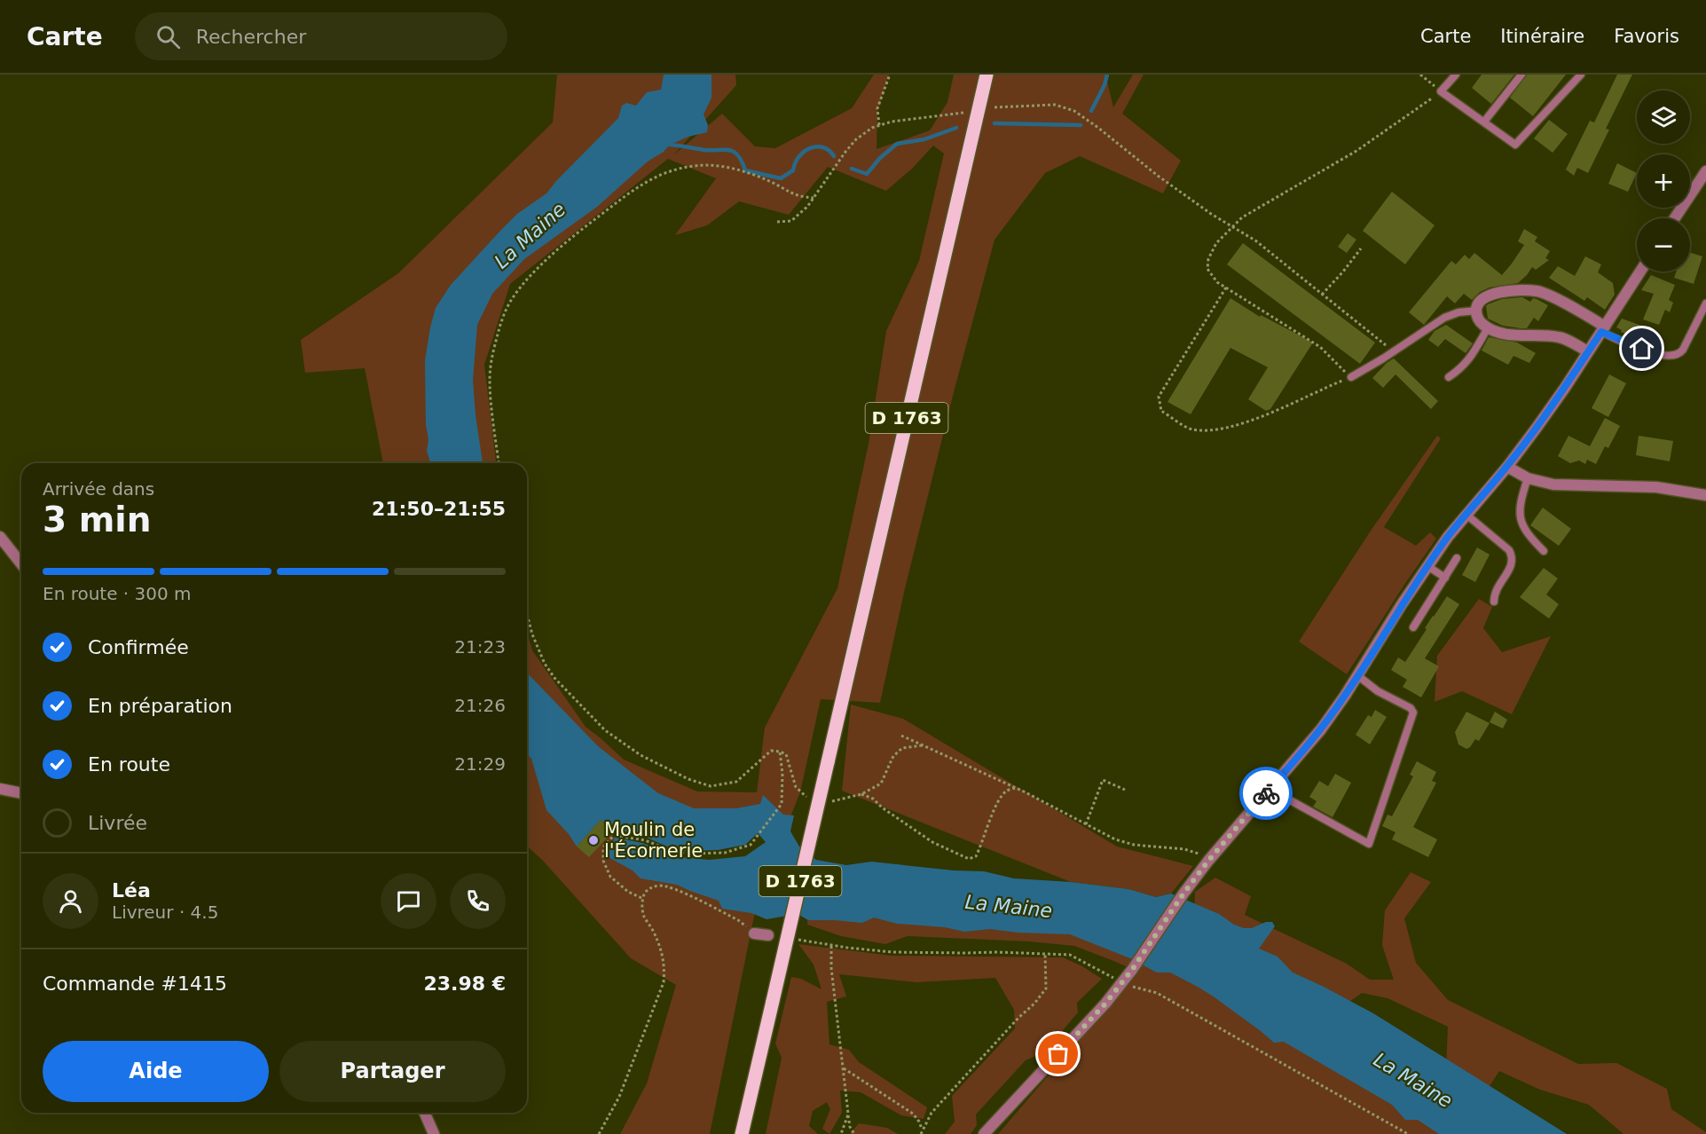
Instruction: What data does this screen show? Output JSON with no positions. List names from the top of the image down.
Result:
{
  "streets": {
    "main road": ["D 1763"]
  },
  "water": ["La Maine"],
  "places": ["Moulin de l'Écornerie"],
  "page": {
    "header": "Carte",
    "search": "Rechercher",
    "nav": ["Carte", "Itinéraire", "Favoris"],
    "map_buttons": ["+", "−"],
    "heading": ["3 min", "Arrivée dans", "21:50–21:55"],
    "panel": [
      "Léa",
      "Livreur · 4.5",
      "Commande #1415",
      "23.98 €"
    ],
    "bar": "En route · 300 m",
    "list": [
      ["Confirmée", "21:23"],
      ["En préparation", "21:26"],
      ["En route", "21:29"],
      "Livrée"
    ],
    "buttons": ["Aide", "Partager"]
  }
}
